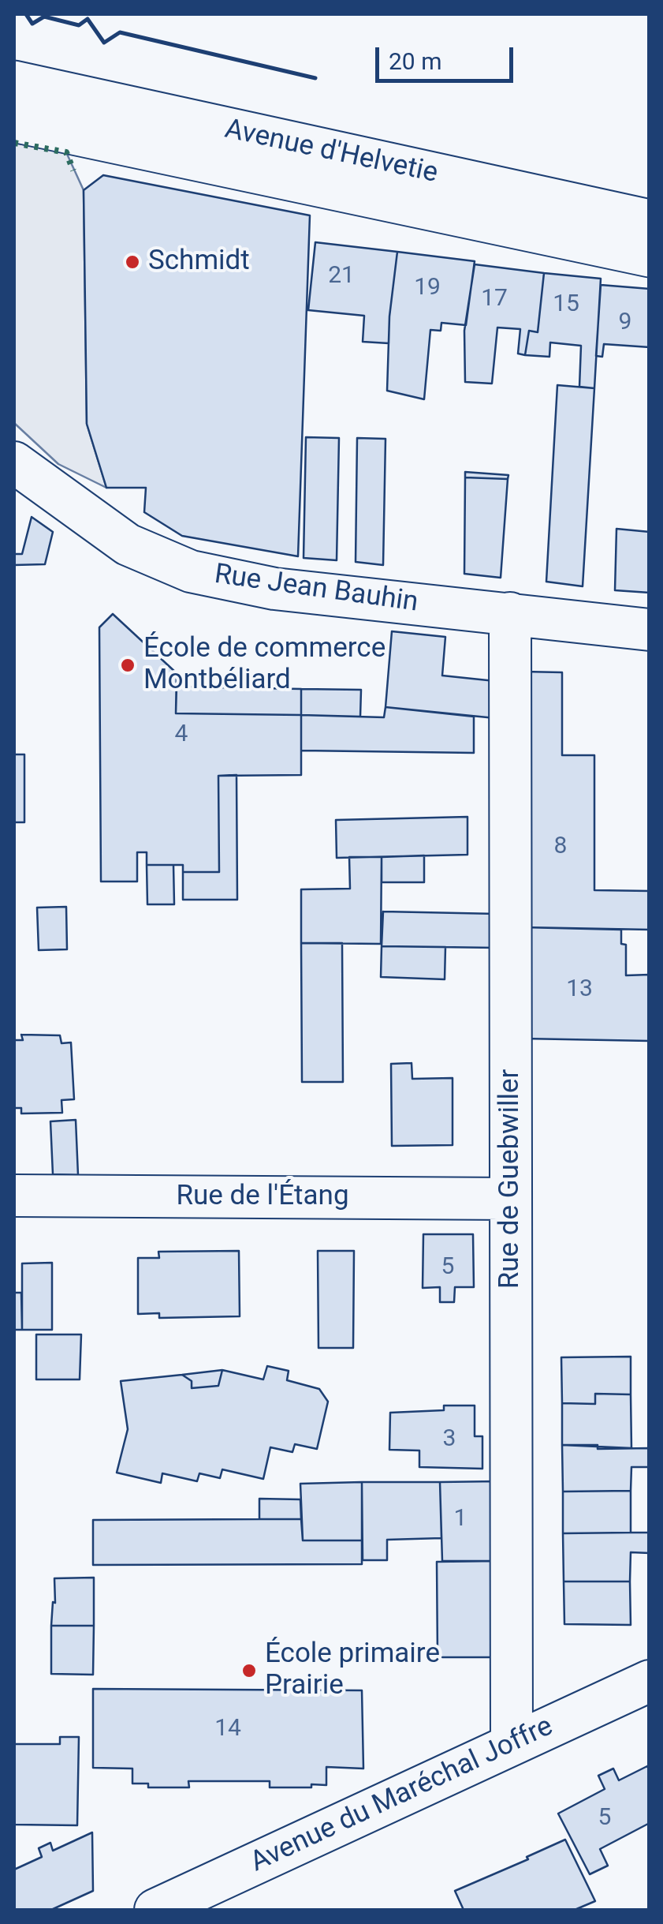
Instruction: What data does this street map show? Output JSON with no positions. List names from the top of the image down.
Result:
{
  "streets": {
    "main road": ["Avenue d'Helvetie"],
    "street": [
      "Rue Jean Bauhin",
      "Rue de Guebwiller",
      "Rue de l'Étang",
      "Avenue du Maréchal Joffre"
    ]
  },
  "crossings": [
    ["Rue Jean Bauhin", "Rue de Guebwiller"],
    ["Rue de Guebwiller", "Rue de l'Étang"],
    ["Rue de Guebwiller", "Avenue du Maréchal Joffre"]
  ],
  "places": ["Schmidt", "École de commerce Montbéliard", "École primaire Prairie"],
  "house_numbers": [
    "21",
    "19",
    "17",
    "15",
    "9",
    "4",
    "8",
    "13",
    "5",
    "3",
    "1",
    "14",
    "5"
  ],
  "scale_bar": "20 m"
}
